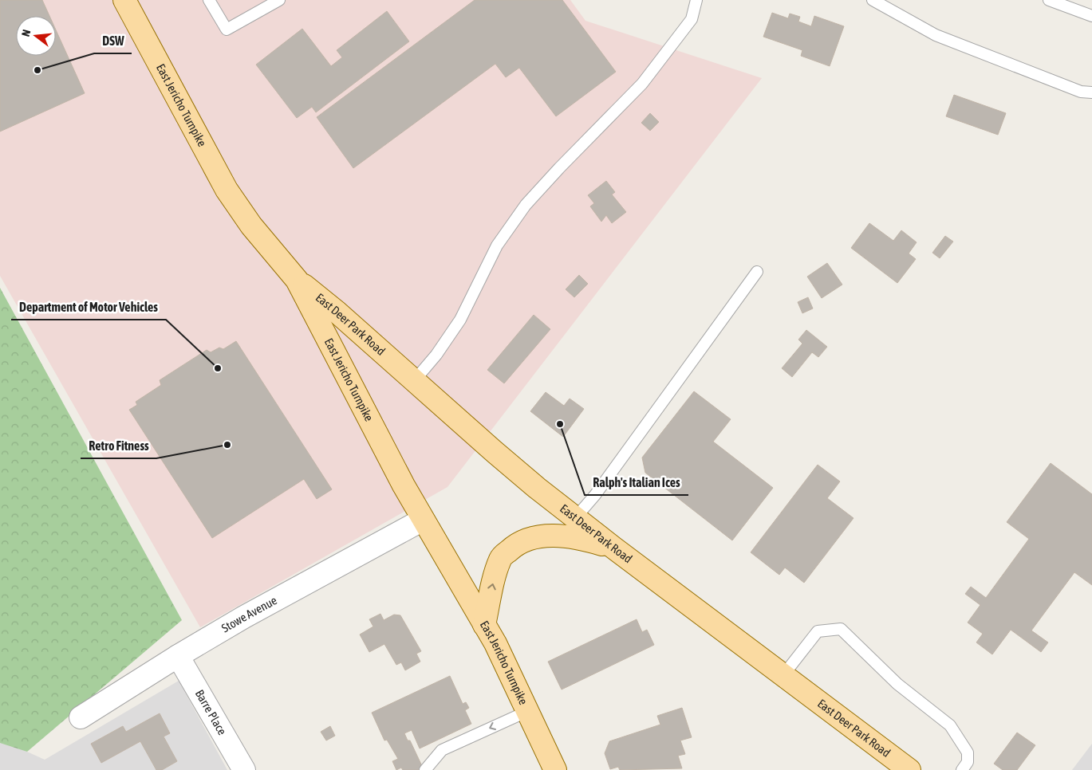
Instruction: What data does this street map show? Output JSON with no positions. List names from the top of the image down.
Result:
{
  "streets": {
    "main road": ["East Jericho Turnpike", "East Deer Park Road"],
    "street": ["Stowe Avenue", "Barre Place"]
  },
  "crossings": [
    ["East Jericho Turnpike", "East Deer Park Road"],
    ["East Jericho Turnpike", "Stowe Avenue"],
    ["Stowe Avenue", "Barre Place"]
  ],
  "places": [
    "DSW",
    "Department of Motor Vehicles",
    "Ralph's Italian Ices",
    "Retro Fitness"
  ],
  "north": "left"
}
